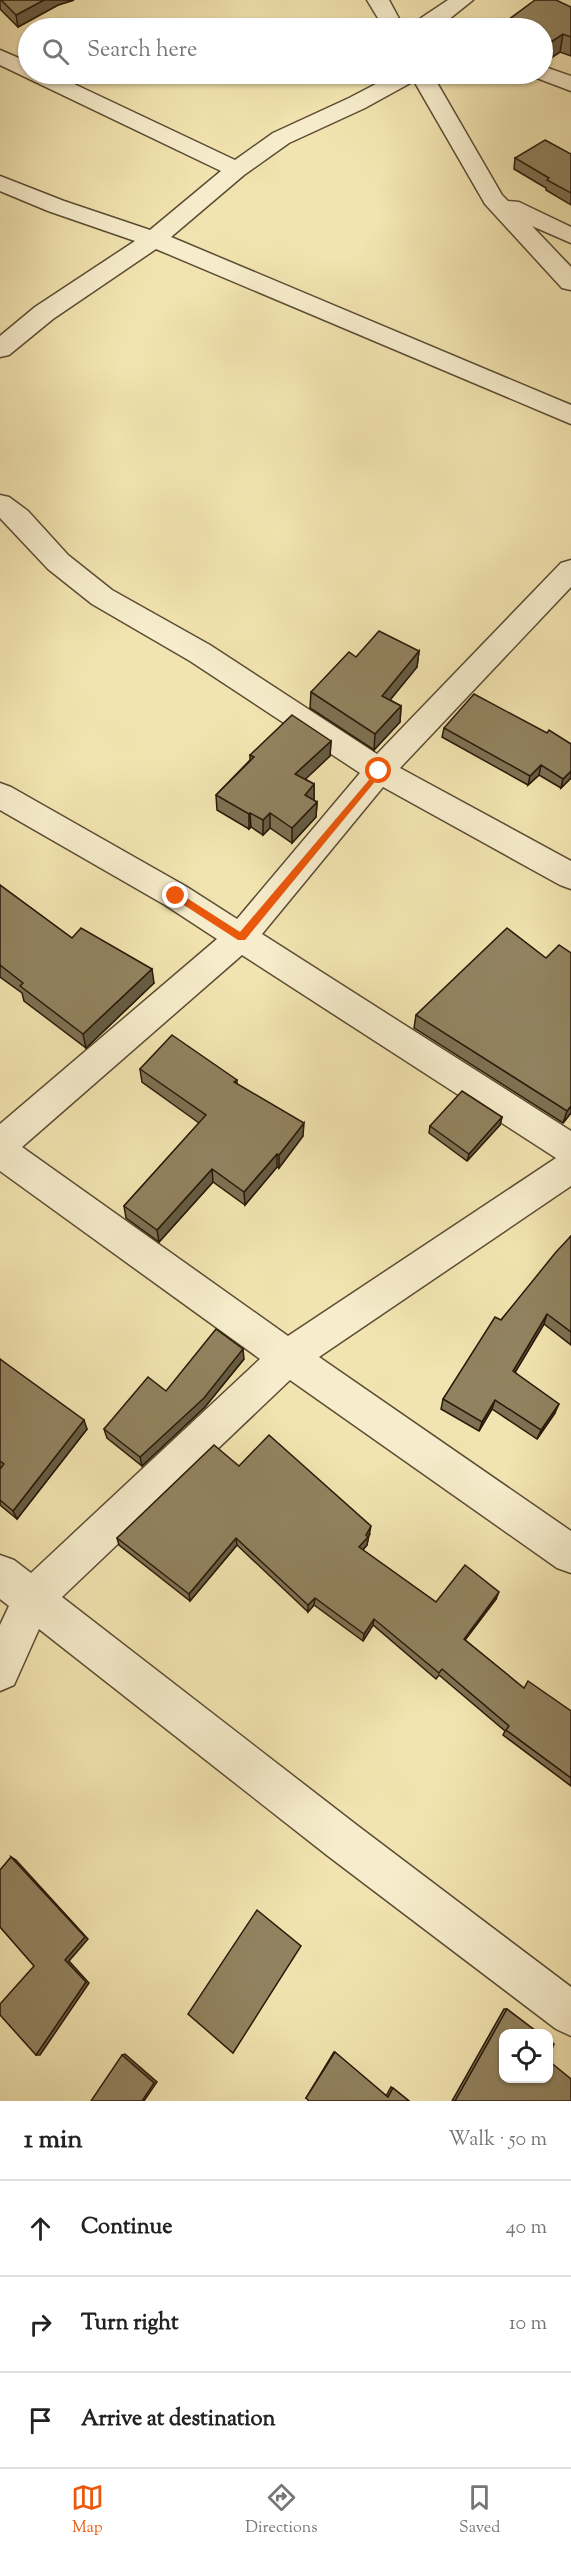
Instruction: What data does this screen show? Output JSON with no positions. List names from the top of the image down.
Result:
{
  "page": {
    "search": "Search here",
    "heading": ["1 min", "Walk · 50 m"],
    "list": [
      ["Continue", "40 m"],
      ["Turn right", "10 m"],
      "Arrive at destination"
    ],
    "nav": ["Map", "Directions", "Saved"]
  }
}
